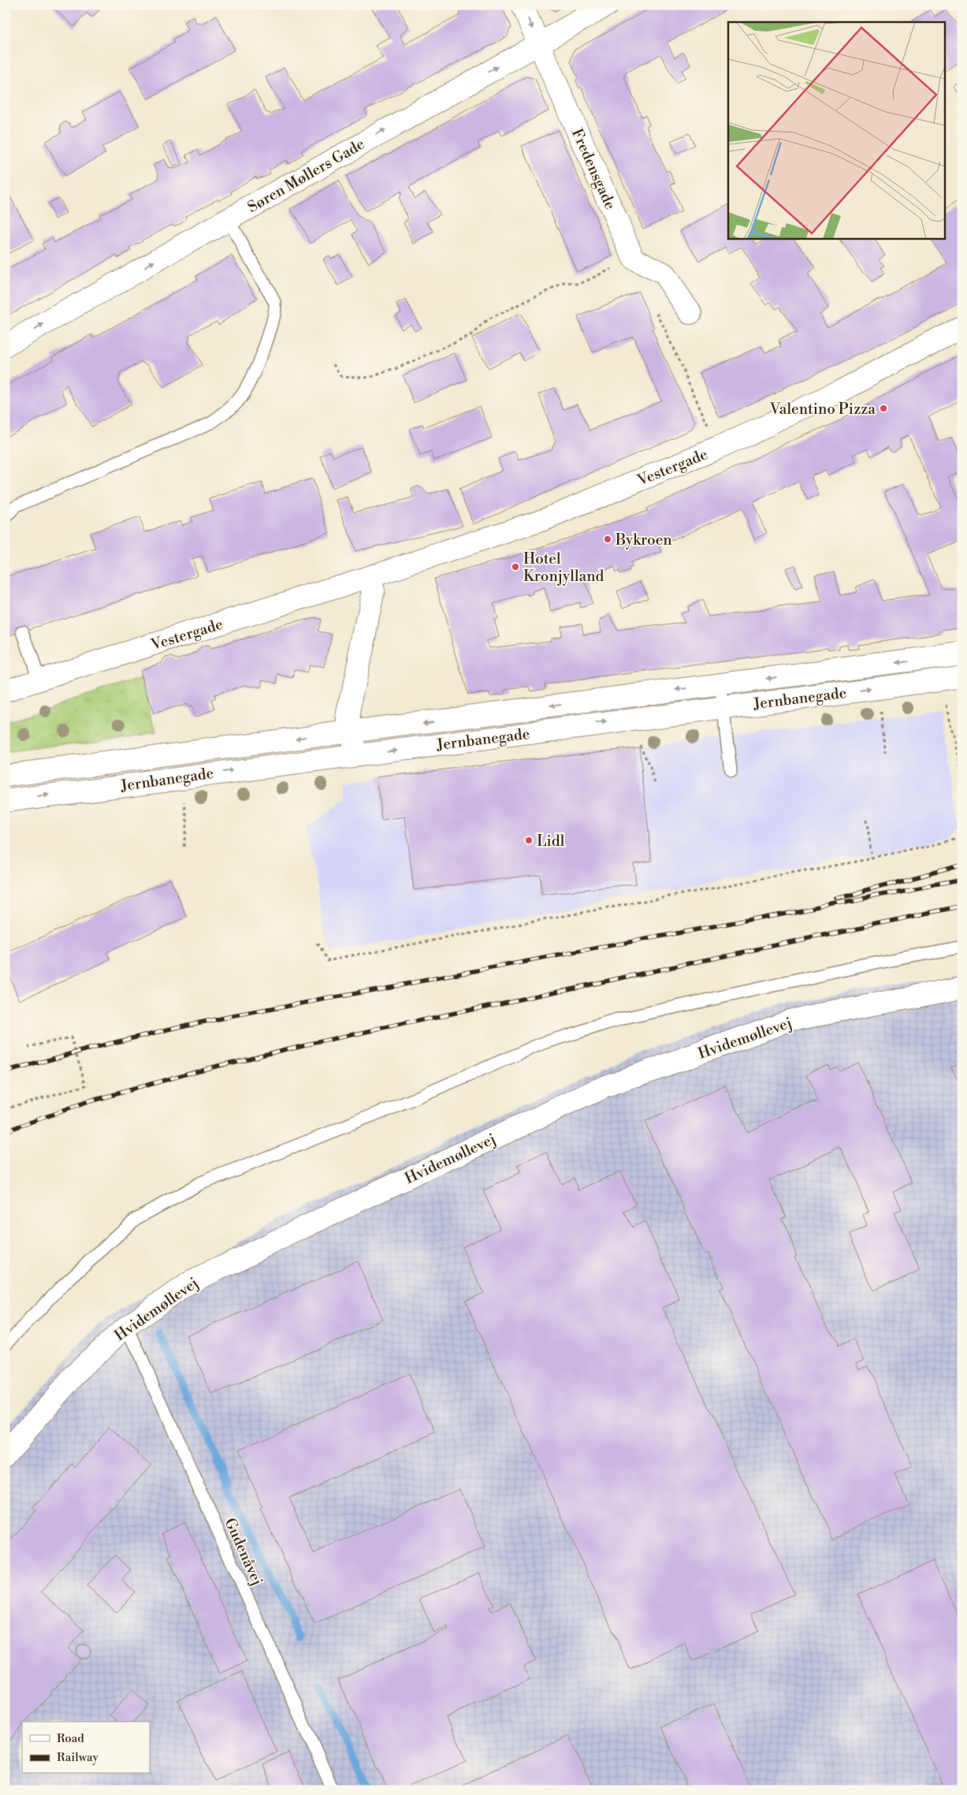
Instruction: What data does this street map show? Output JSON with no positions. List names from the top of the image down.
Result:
{
  "streets": {
    "street": [
      "Fredensgade",
      "Søren Møllers Gade",
      "Vestergade",
      "Jernbanegade",
      "Hvidemøllevej"
    ],
    "lane": ["Gudenåvej"]
  },
  "crossings": [
    ["Fredensgade", "Søren Møllers Gade"],
    ["Hvidemøllevej", "Gudenåvej"]
  ],
  "one_way": ["Søren Møllers Gade"],
  "places": [
    "Valentino Pizza",
    "Bykroen",
    "Hotel Kronjylland",
    "Lidl"
  ],
  "legend": ["Road", "Railway"]
}
